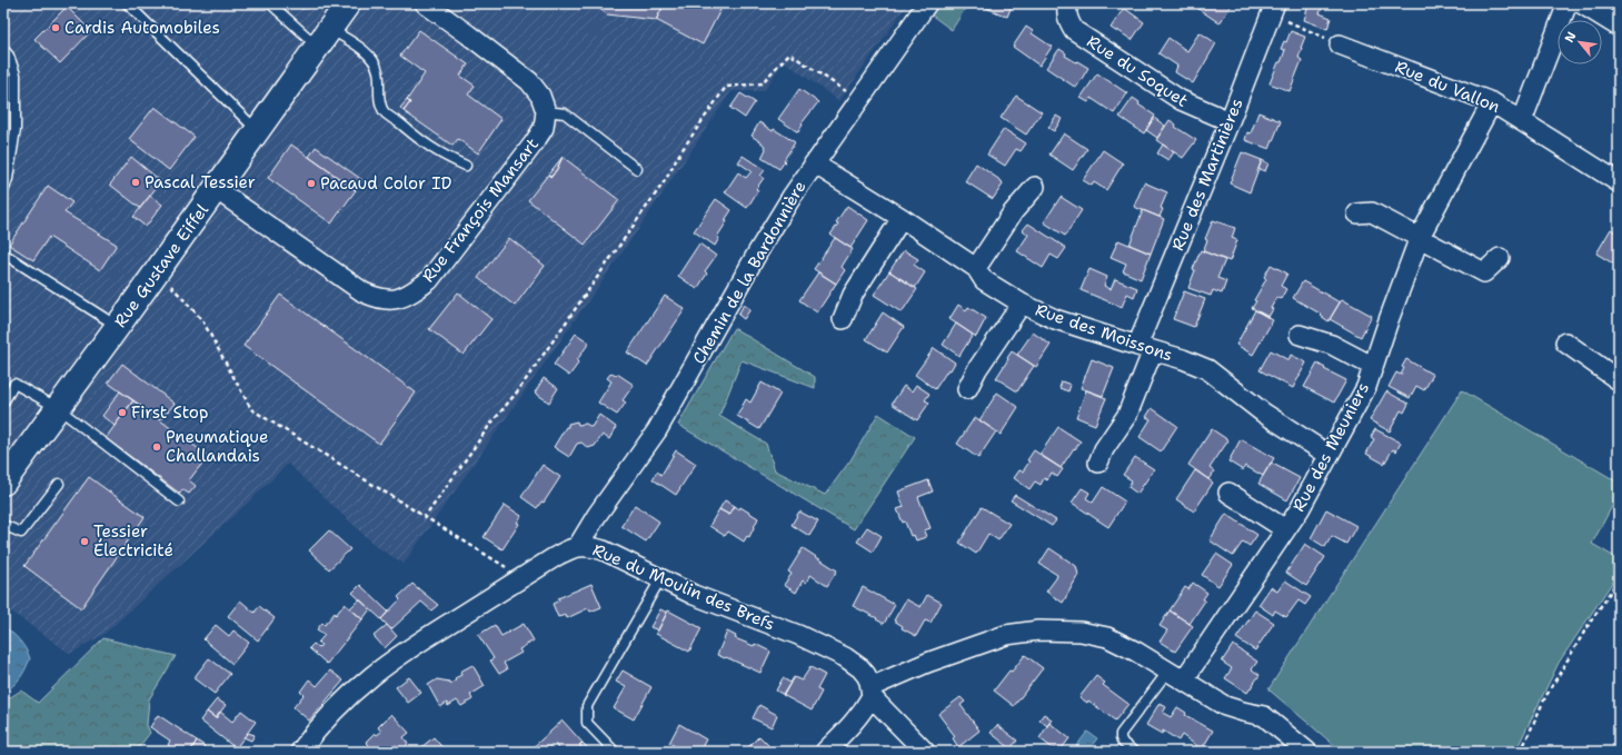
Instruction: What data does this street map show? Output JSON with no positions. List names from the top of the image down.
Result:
{
  "streets": {
    "street": [
      "Rue du Soquet",
      "Rue du Vallon",
      "Rue des Martinières",
      "Rue François Mansart",
      "Rue Gustave Eiffel",
      "Chemin de la Bardonnière",
      "Rue des Moissons",
      "Rue des Meuniers",
      "Rue du Moulin des Brefs"
    ]
  },
  "crossings": [
    ["Rue du Soquet", "Rue des Martinières"],
    ["Rue du Vallon", "Rue des Meuniers"],
    ["Rue des Martinières", "Rue des Moissons"],
    ["Rue François Mansart", "Rue Gustave Eiffel"],
    ["Chemin de la Bardonnière", "Rue des Moissons"],
    ["Chemin de la Bardonnière", "Rue du Moulin des Brefs"],
    ["Rue des Moissons", "Rue des Meuniers"]
  ],
  "places": [
    "Cardis Automobiles",
    "Pascal Tessier",
    "Pacaud Color ID",
    "First Stop",
    "Pneumatique Challandais",
    "Tessier Électricité"
  ],
  "north": "top left"
}
